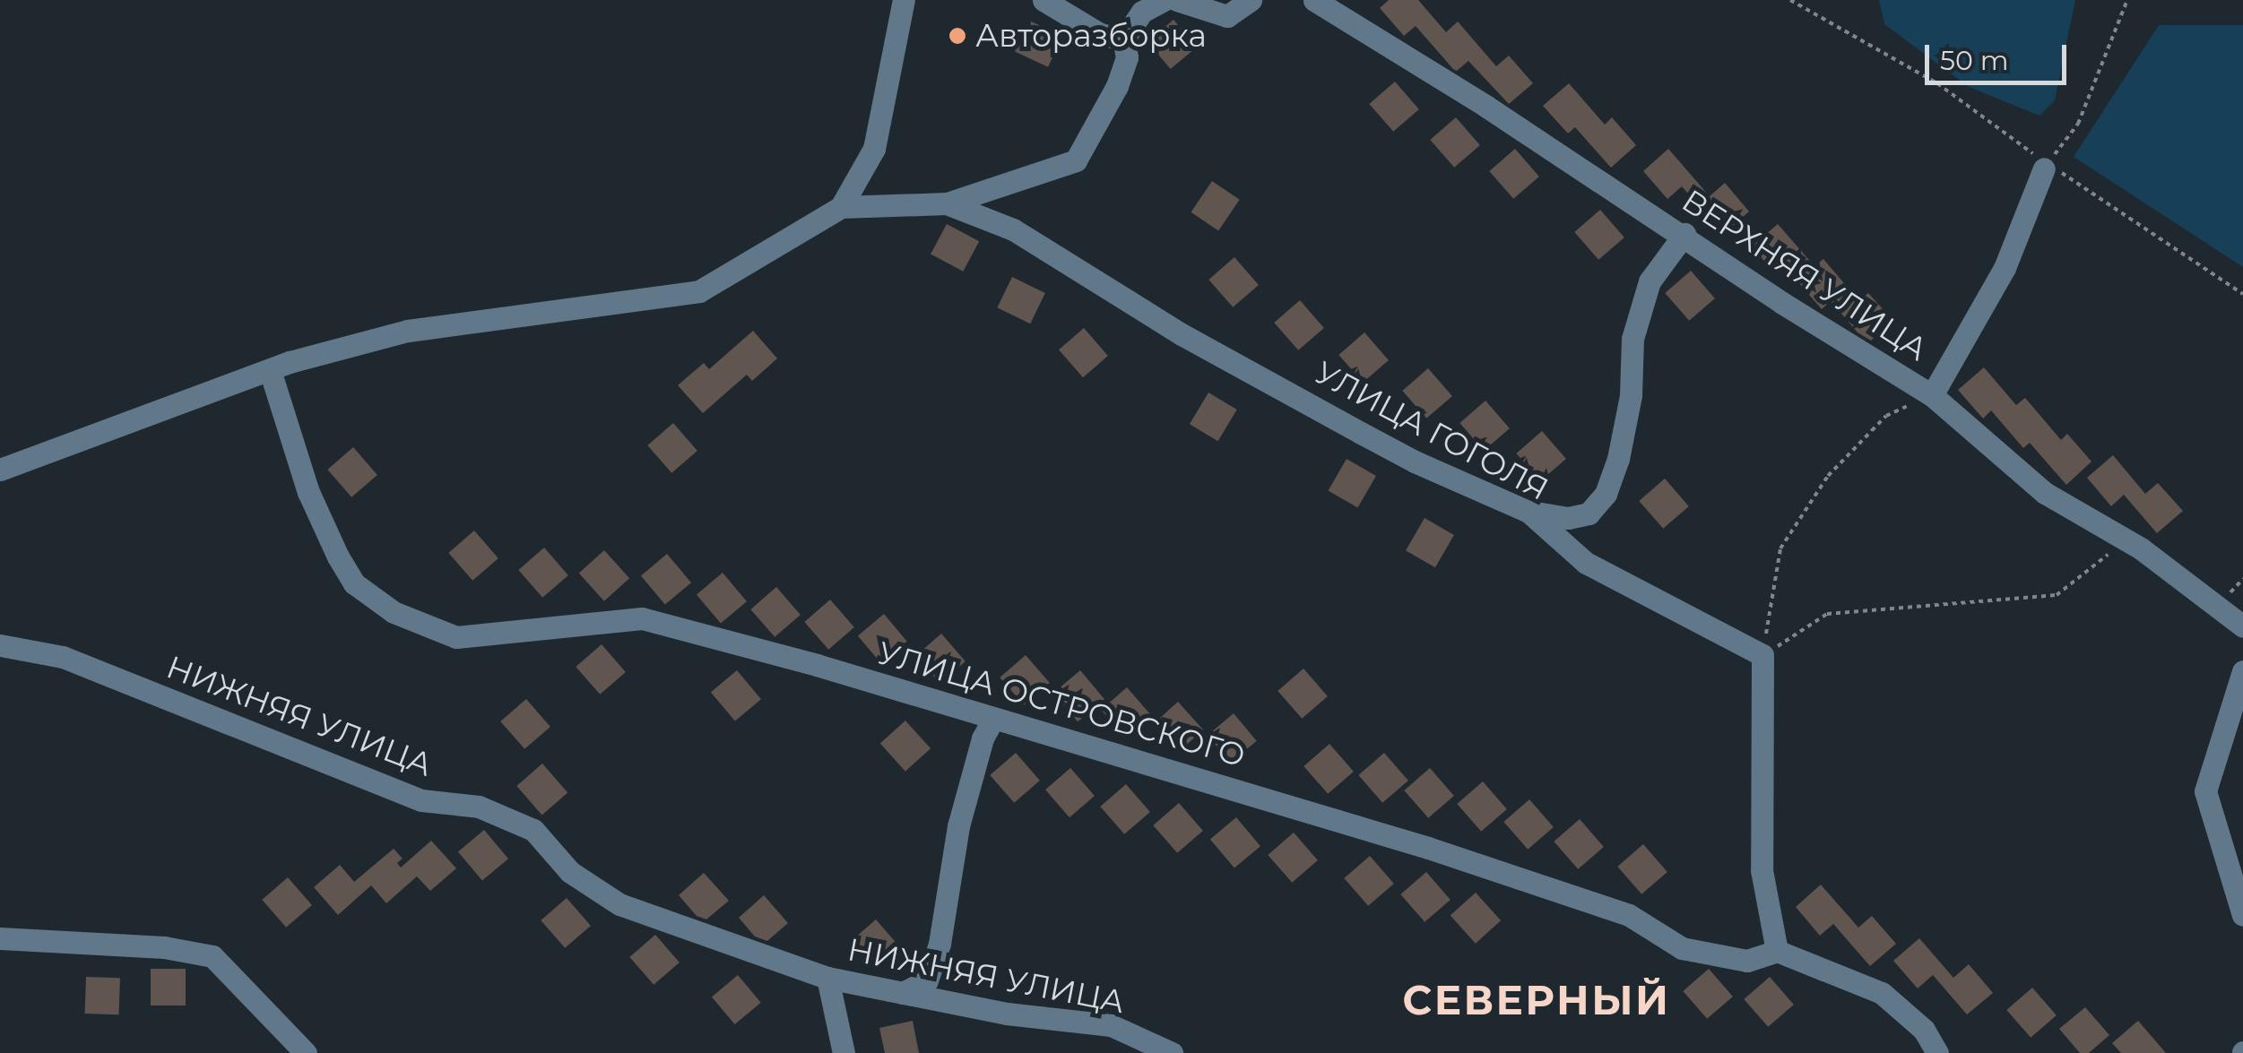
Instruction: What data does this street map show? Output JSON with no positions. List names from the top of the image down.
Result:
{
  "streets": {
    "street": [
      "ВЕРХНЯЯ УЛИЦА",
      "УЛИЦА ГОГОЛЯ",
      "УЛИЦА ОСТРОВСКОГО",
      "НИЖНЯЯ УЛИЦА"
    ]
  },
  "districts": ["СЕВЕРНЫЙ"],
  "places": ["Авторазборка"],
  "scale_bar": "50 m"
}
